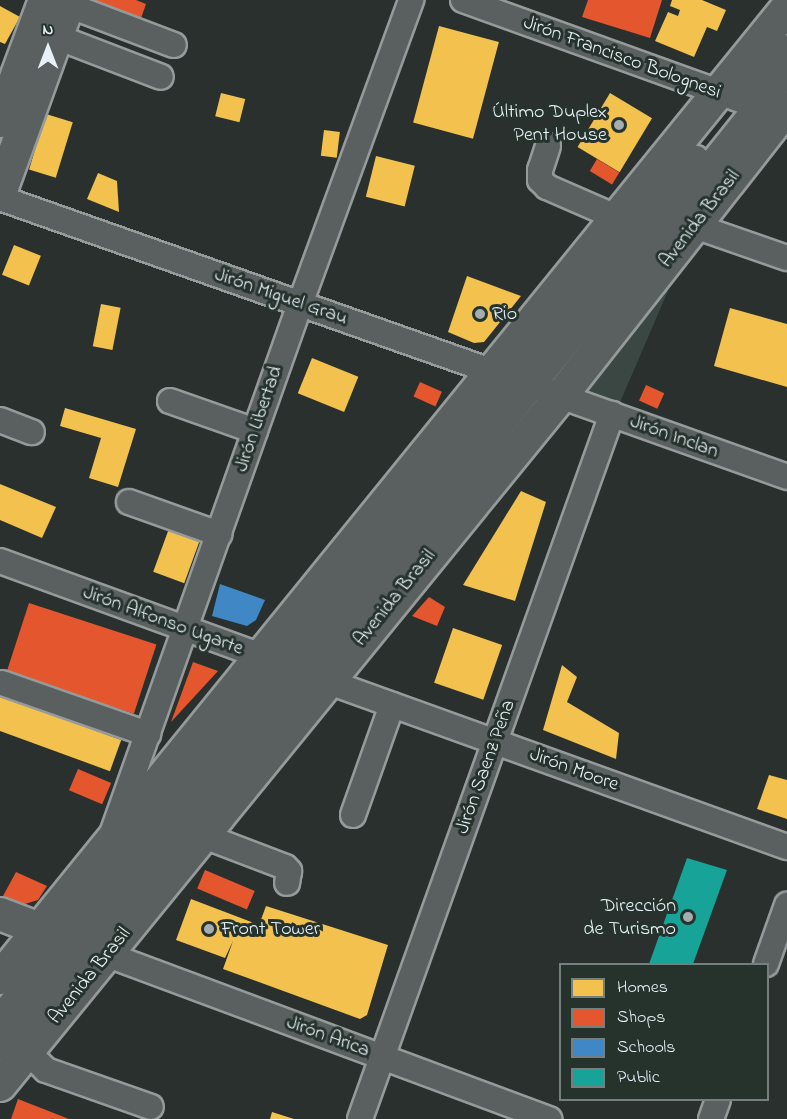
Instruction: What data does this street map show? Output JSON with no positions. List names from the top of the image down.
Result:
{
  "streets": {
    "main road": ["Avenida Brasil"],
    "street": [
      "Jirón Francisco Bolognesi",
      "Jirón Miguel Grau",
      "Jirón Libertad",
      "Jirón Inclan",
      "Jirón Alfonso Ugarte",
      "Jirón Saenz Peña",
      "Jirón Moore",
      "Jirón Arica"
    ]
  },
  "crossings": [
    ["Jirón Francisco Bolognesi", "Avenida Brasil"],
    ["Avenida Brasil", "Jirón Miguel Grau"],
    ["Avenida Brasil", "Jirón Libertad"],
    ["Avenida Brasil", "Jirón Inclan"],
    ["Avenida Brasil", "Jirón Alfonso Ugarte"],
    ["Avenida Brasil", "Jirón Moore"],
    ["Avenida Brasil", "Jirón Arica"],
    ["Jirón Miguel Grau", "Jirón Libertad"],
    ["Jirón Miguel Grau", "Jirón Inclan"],
    ["Jirón Libertad", "Jirón Alfonso Ugarte"],
    ["Jirón Inclan", "Jirón Saenz Peña"],
    ["Jirón Alfonso Ugarte", "Jirón Moore"],
    ["Jirón Saenz Peña", "Jirón Moore"],
    ["Jirón Saenz Peña", "Jirón Arica"]
  ],
  "places": [
    "Último Duplex Pent House",
    "Rio",
    "Dirección de Turismo",
    "Front Tower"
  ],
  "legend": [
    "Homes",
    "Shops",
    "Schools",
    "Public"
  ],
  "north": "top"
}
